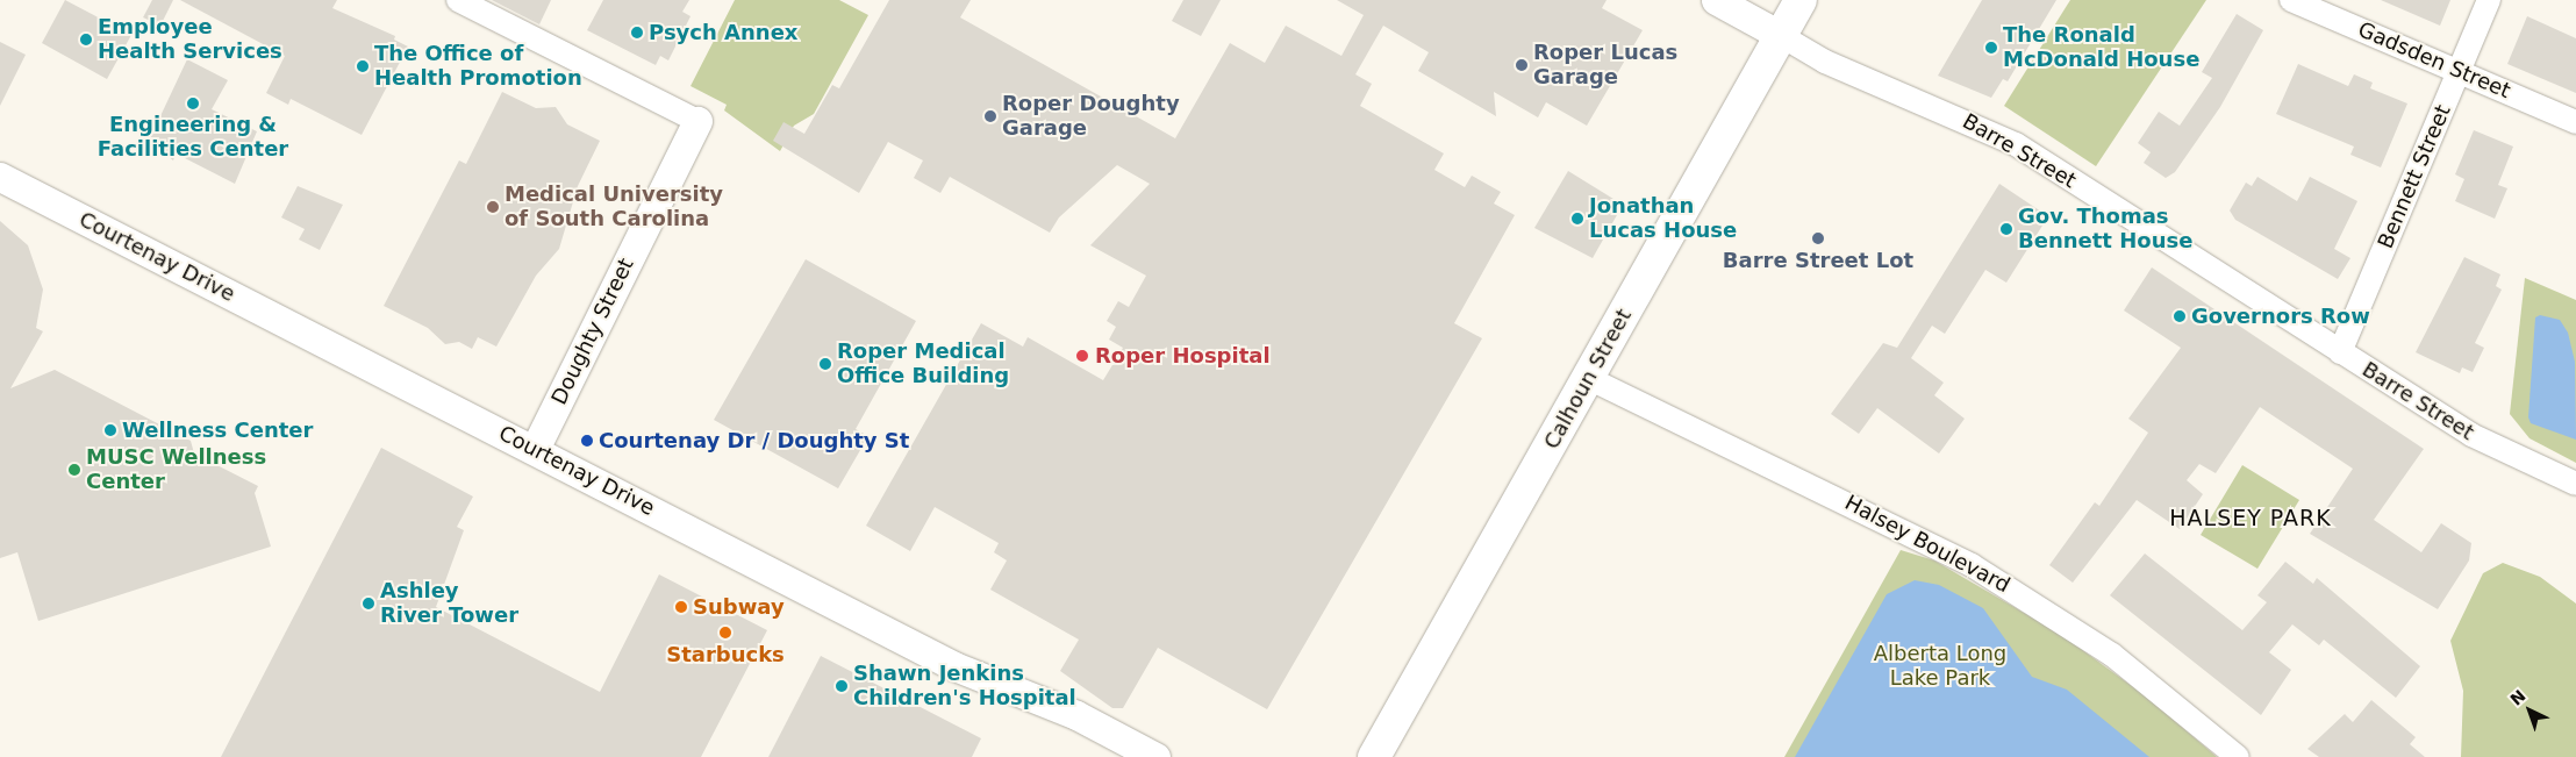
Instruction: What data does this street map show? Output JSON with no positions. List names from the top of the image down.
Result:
{
  "streets": {
    "main road": ["Calhoun Street"],
    "street": [
      "Gadsden Street",
      "Barre Street",
      "Bennett Street",
      "Courtenay Drive",
      "Doughty Street",
      "Halsey Boulevard"
    ]
  },
  "crossings": [
    ["Gadsden Street", "Bennett Street"],
    ["Barre Street", "Bennett Street"],
    ["Barre Street", "Calhoun Street"],
    ["Courtenay Drive", "Doughty Street"],
    ["Calhoun Street", "Halsey Boulevard"]
  ],
  "districts": ["HALSEY PARK"],
  "parks": ["Alberta Long Lake Park"],
  "places": [
    "Psych Annex",
    "Employee Health Services",
    "The Ronald McDonald House",
    "Roper Lucas Garage",
    "The Office of Health Promotion",
    "Engineering & Facilities Center",
    "Roper Doughty Garage",
    "Medical University of South Carolina",
    "Jonathan Lucas House",
    "Gov. Thomas Bennett House",
    "Barre Street Lot",
    "Governors Row",
    "Roper Hospital",
    "Roper Medical Office Building",
    "Wellness Center",
    "Courtenay Dr / Doughty St",
    "MUSC Wellness Center",
    "Ashley River Tower",
    "Subway",
    "Starbucks",
    "Shawn Jenkins Children's Hospital"
  ],
  "north": "top left"
}
